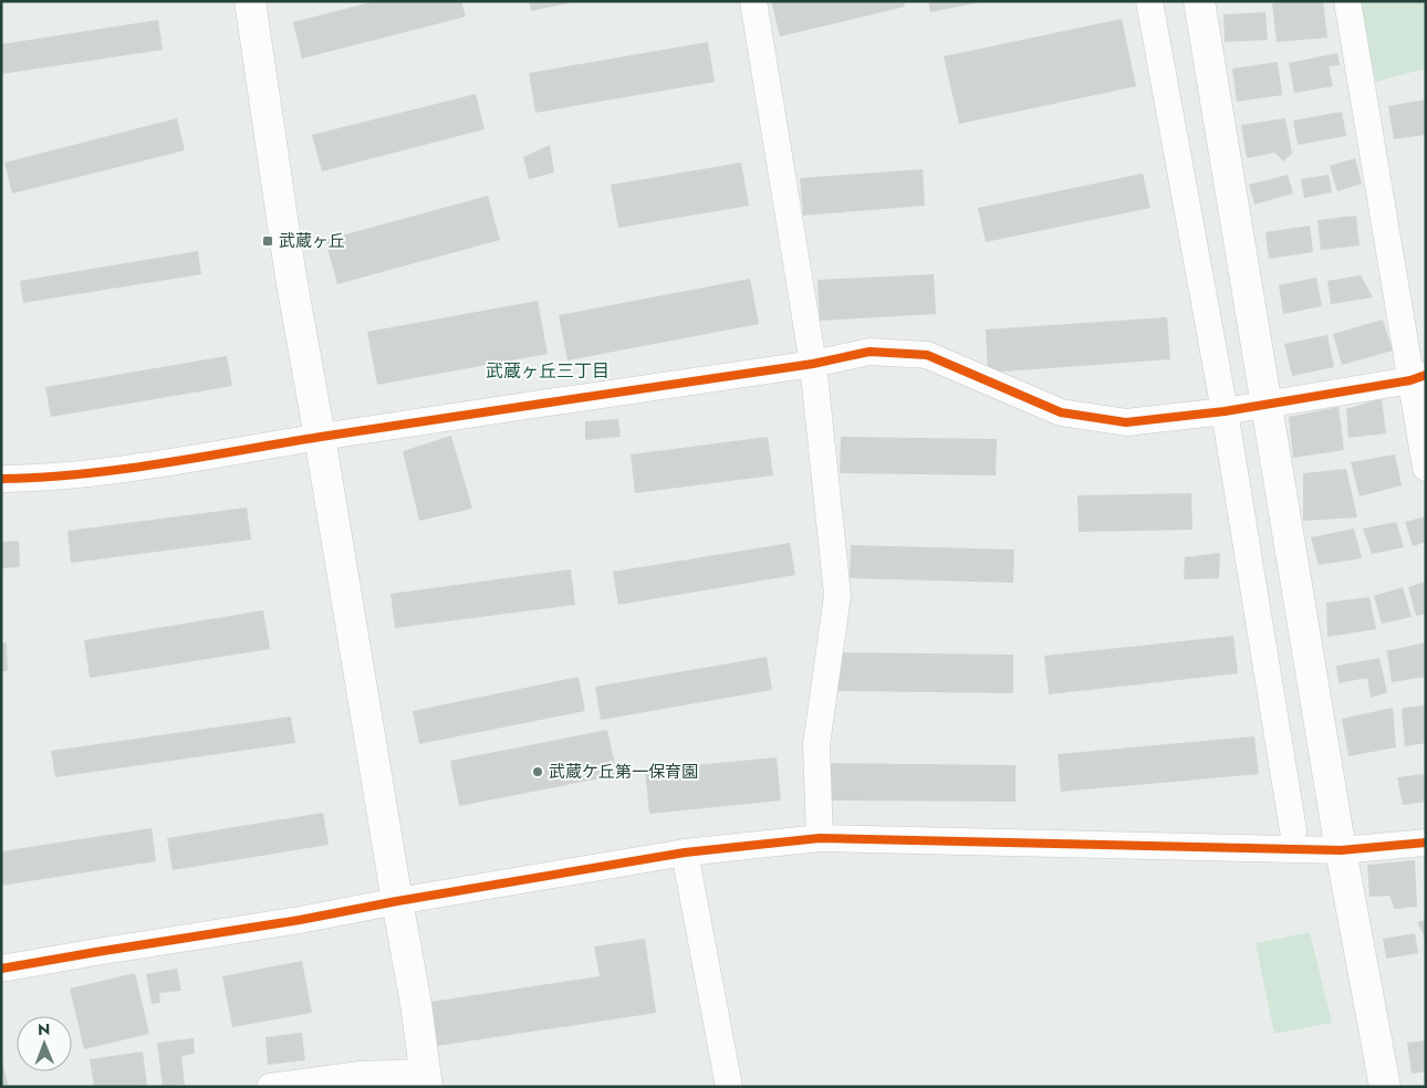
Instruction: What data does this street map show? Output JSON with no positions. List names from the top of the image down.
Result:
{
  "districts": ["武蔵ヶ丘三丁目"],
  "places": {
    "transit": ["武蔵ヶ丘"],
    "other": ["武蔵ケ丘第一保育園"]
  },
  "north": "top"
}
